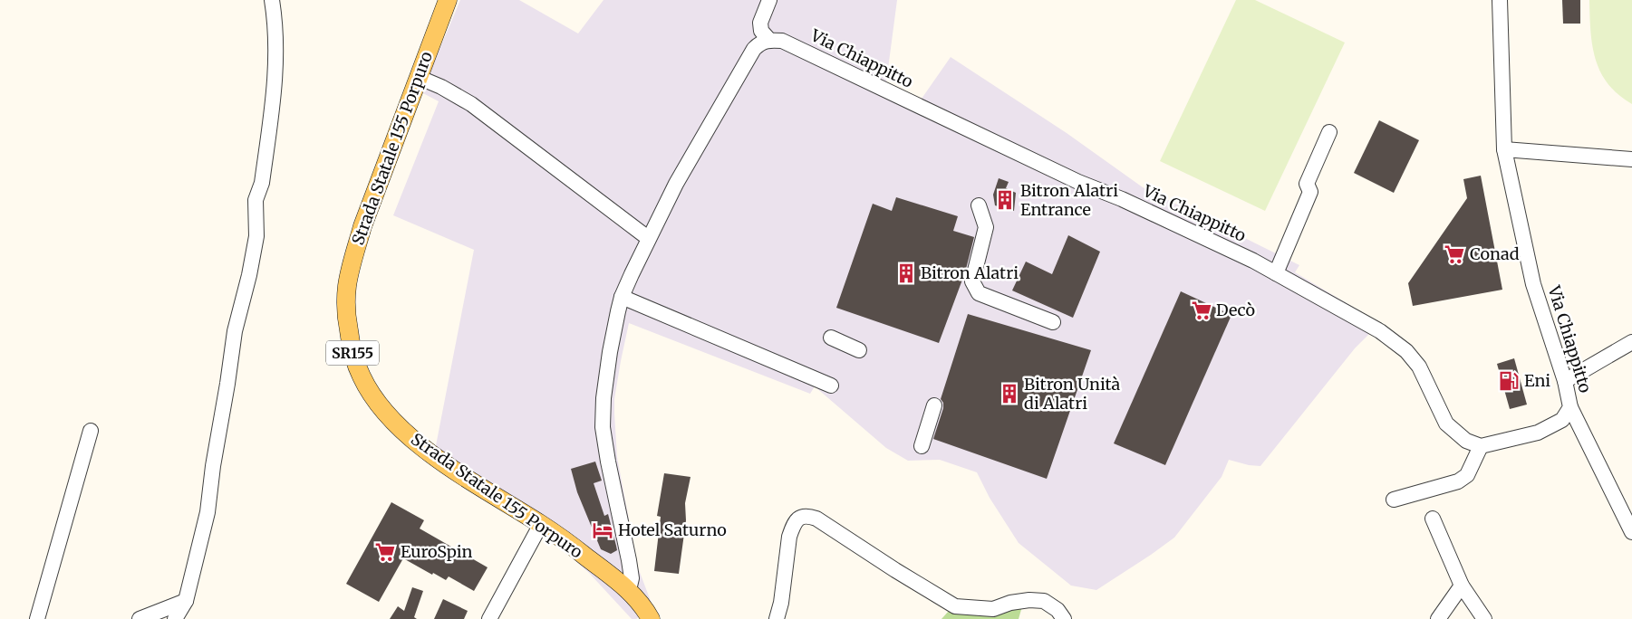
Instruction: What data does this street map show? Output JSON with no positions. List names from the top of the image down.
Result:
{
  "streets": {
    "main road": ["Strada Statale 155 Porpuro", "SR155"],
    "street": ["Via Chiappitto"]
  },
  "places": {
    "building": ["Bitron Alatri Entrance", "Bitron Alatri", "Bitron Unità di Alatri"],
    "supermarket": ["Conad", "Decò", "EuroSpin"],
    "fuel station": ["Eni"],
    "hotel": ["Hotel Saturno"]
  }
}
